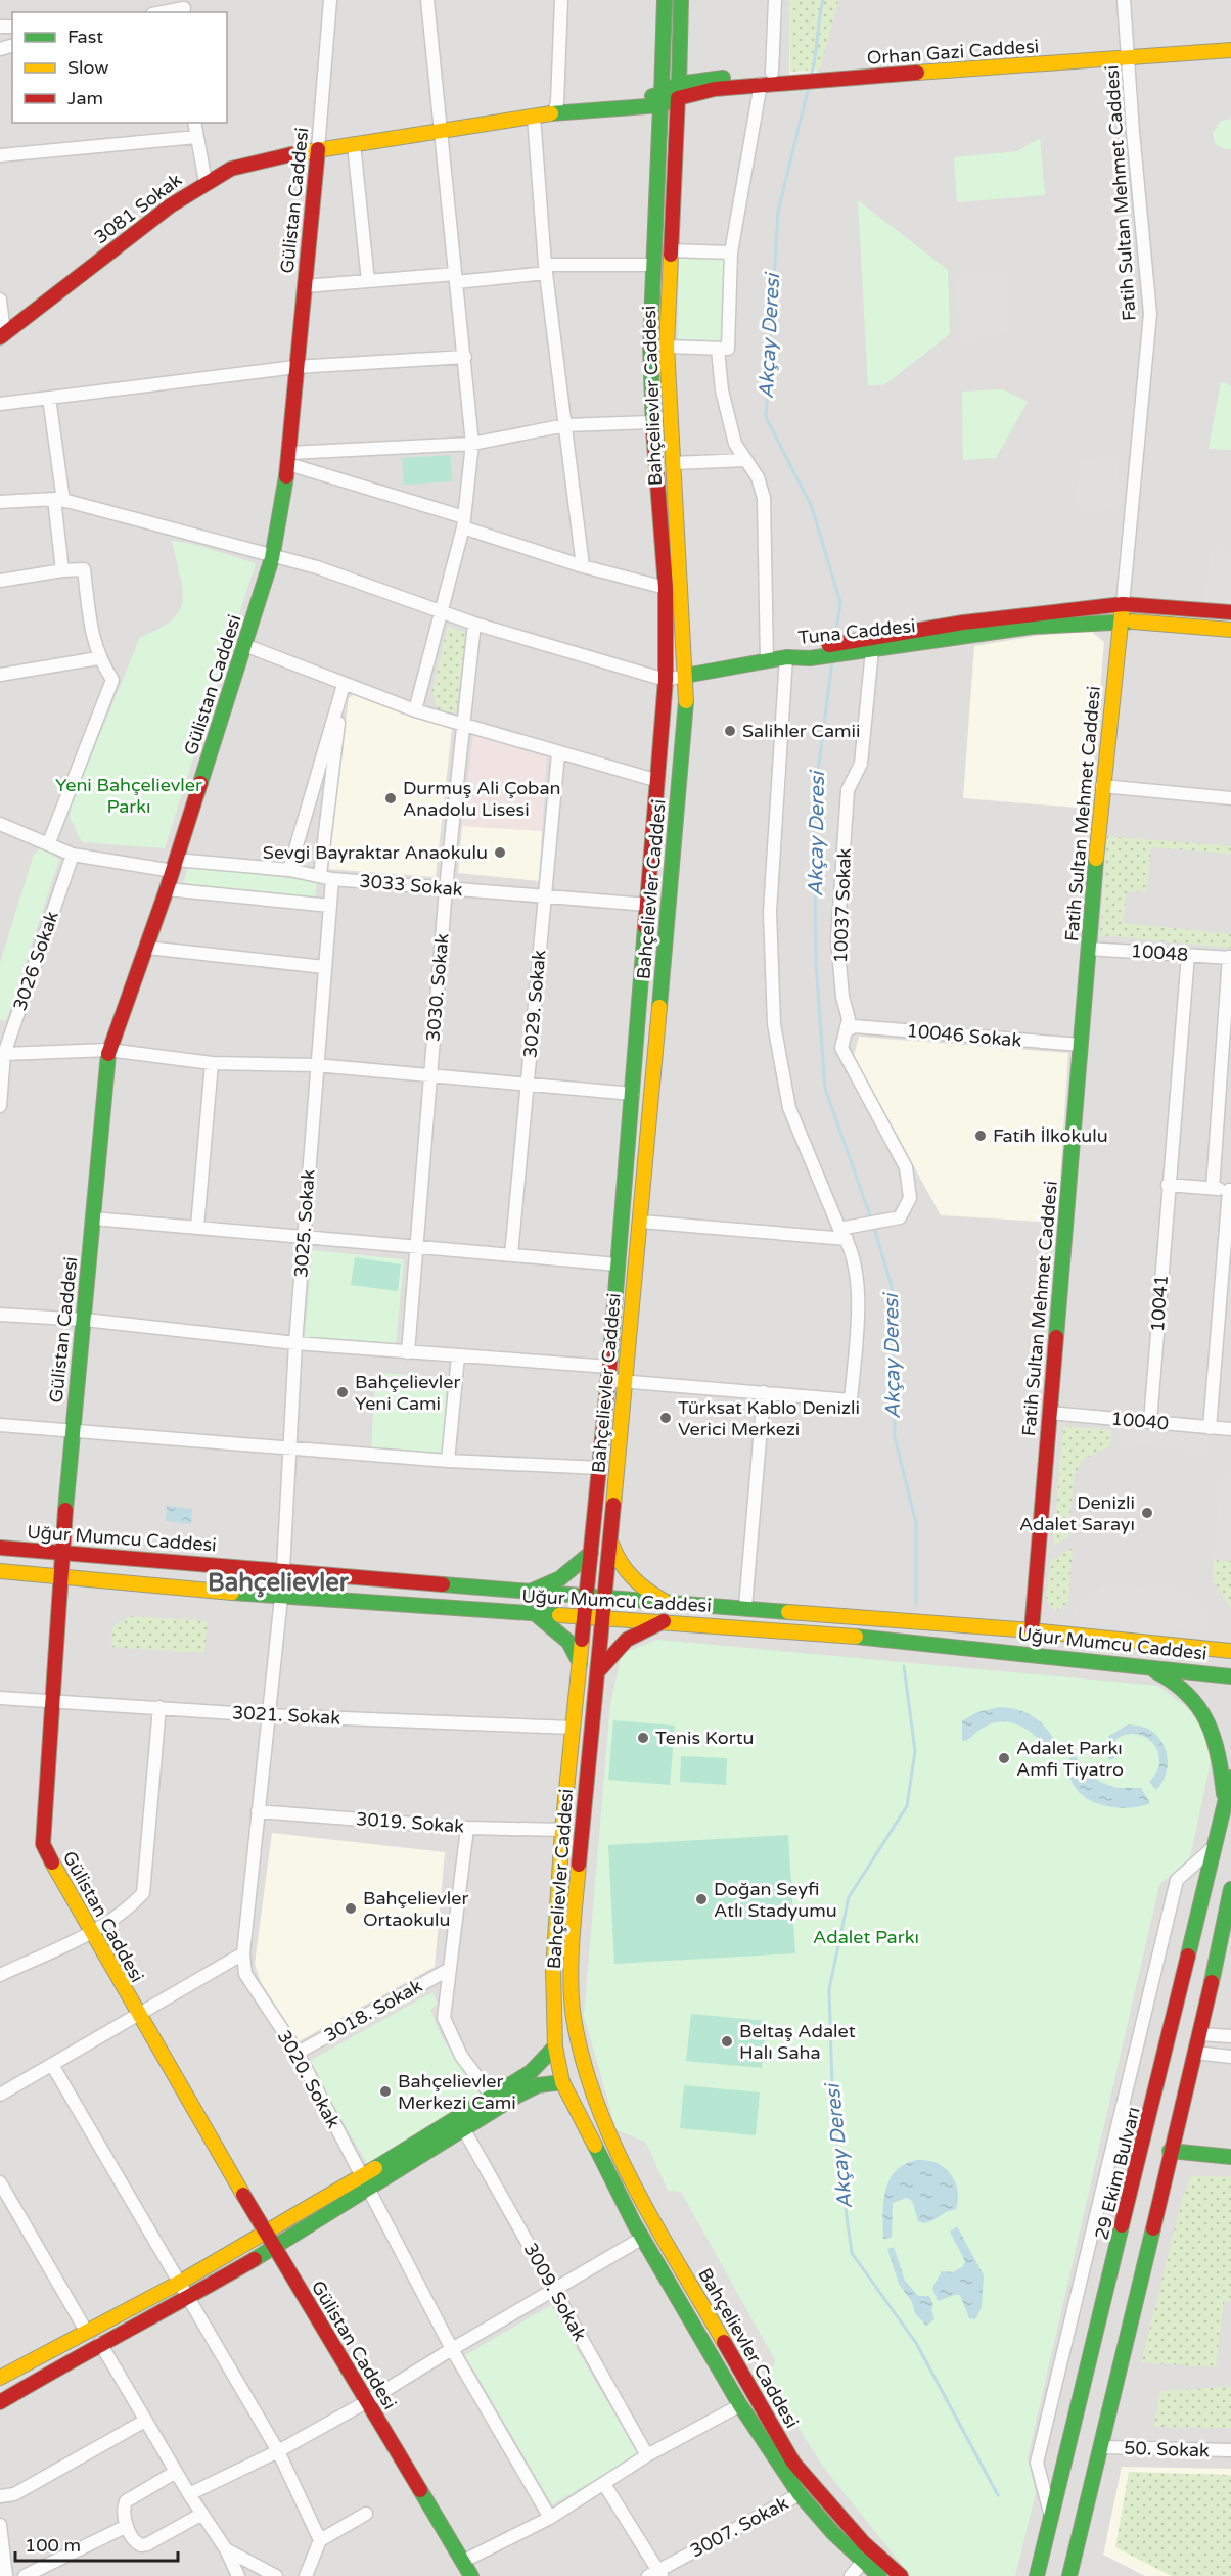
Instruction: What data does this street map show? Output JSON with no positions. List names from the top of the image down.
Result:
{
  "streets": {
    "street": [
      "Orhan Gazi Caddesi",
      "Fatih Sultan Mehmet Caddesi",
      "Gülistan Caddesi",
      "3081 Sokak",
      "Bahçelievler Caddesi",
      "Tuna Caddesi",
      "3033 Sokak",
      "10037 Sokak",
      "10048",
      "3026 Sokak",
      "3030. Sokak",
      "3029. Sokak",
      "10046 Sokak",
      "3025. Sokak",
      "10041",
      "10040",
      "Uğur Mumcu Caddesi",
      "3021. Sokak",
      "3019. Sokak",
      "3018. Sokak",
      "3020. Sokak",
      "29 Ekim Bulvarı",
      "3009. Sokak",
      "50. Sokak",
      "3007. Sokak"
    ]
  },
  "crossings": [
    ["Orhan Gazi Caddesi", "Fatih Sultan Mehmet Caddesi"],
    ["Orhan Gazi Caddesi", "3081 Sokak"],
    ["Orhan Gazi Caddesi", "Bahçelievler Caddesi"],
    ["Fatih Sultan Mehmet Caddesi", "Tuna Caddesi"],
    ["Fatih Sultan Mehmet Caddesi", "10048"],
    ["Fatih Sultan Mehmet Caddesi", "10046 Sokak"],
    ["Fatih Sultan Mehmet Caddesi", "10040"],
    ["Fatih Sultan Mehmet Caddesi", "Uğur Mumcu Caddesi"],
    ["Gülistan Caddesi", "3081 Sokak"],
    ["Gülistan Caddesi", "3033 Sokak"],
    ["Gülistan Caddesi", "Uğur Mumcu Caddesi"],
    ["Gülistan Caddesi", "3021. Sokak"],
    ["3081 Sokak", "Bahçelievler Caddesi"],
    ["Bahçelievler Caddesi", "Tuna Caddesi"],
    ["Bahçelievler Caddesi", "3033 Sokak"],
    ["Bahçelievler Caddesi", "Uğur Mumcu Caddesi"],
    ["Bahçelievler Caddesi", "3021. Sokak"],
    ["Bahçelievler Caddesi", "3019. Sokak"],
    ["Bahçelievler Caddesi", "3007. Sokak"],
    ["Tuna Caddesi", "10037 Sokak"],
    ["3033 Sokak", "3026 Sokak"],
    ["3033 Sokak", "3030. Sokak"],
    ["3033 Sokak", "3029. Sokak"],
    ["3033 Sokak", "3025. Sokak"],
    ["10037 Sokak", "10046 Sokak"],
    ["10048", "10041"],
    ["3025. Sokak", "Uğur Mumcu Caddesi"],
    ["10041", "10040"],
    ["Uğur Mumcu Caddesi", "3020. Sokak"],
    ["3021. Sokak", "3020. Sokak"],
    ["3019. Sokak", "3018. Sokak"],
    ["3019. Sokak", "3020. Sokak"],
    ["3018. Sokak", "3020. Sokak"]
  ],
  "districts": ["Bahçelievler"],
  "water": ["Akçay Deresi"],
  "parks": ["Yeni Bahçelievler Parkı", "Adalet Parkı"],
  "places": [
    "Salihler Camii",
    "Durmuş Ali Çoban Anadolu Lisesi",
    "Sevgi Bayraktar Anaokulu",
    "Fatih İlkokulu",
    "Bahçelievler Yeni Cami",
    "Türksat Kablo Denizli Verici Merkezi",
    "Denizli Adalet Sarayı",
    "Tenis Kortu",
    "Adalet Parkı Amfi Tiyatro",
    "Doğan Seyfi Atlı Stadyumu",
    "Bahçelievler Ortaokulu",
    "Beltaş Adalet Halı Saha",
    "Bahçelievler Merkezi Cami"
  ],
  "legend": ["Fast", "Slow", "Jam"],
  "scale_bar": "100 m"
}
